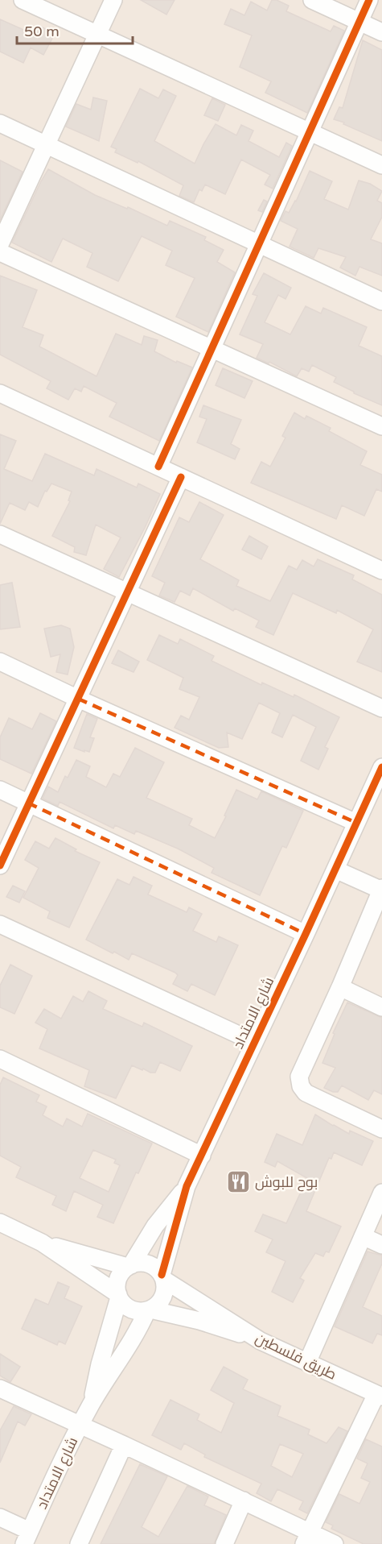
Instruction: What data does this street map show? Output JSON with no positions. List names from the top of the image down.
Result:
{
  "streets": {
    "street": ["شارع الامتداد", "طريق فلسطين"]
  },
  "crossings": [
    ["شارع الامتداد", "طريق فلسطين"]
  ],
  "places": {
    "restaurant": ["بوح للبوش"]
  },
  "scale_bar": "50 m"
}
